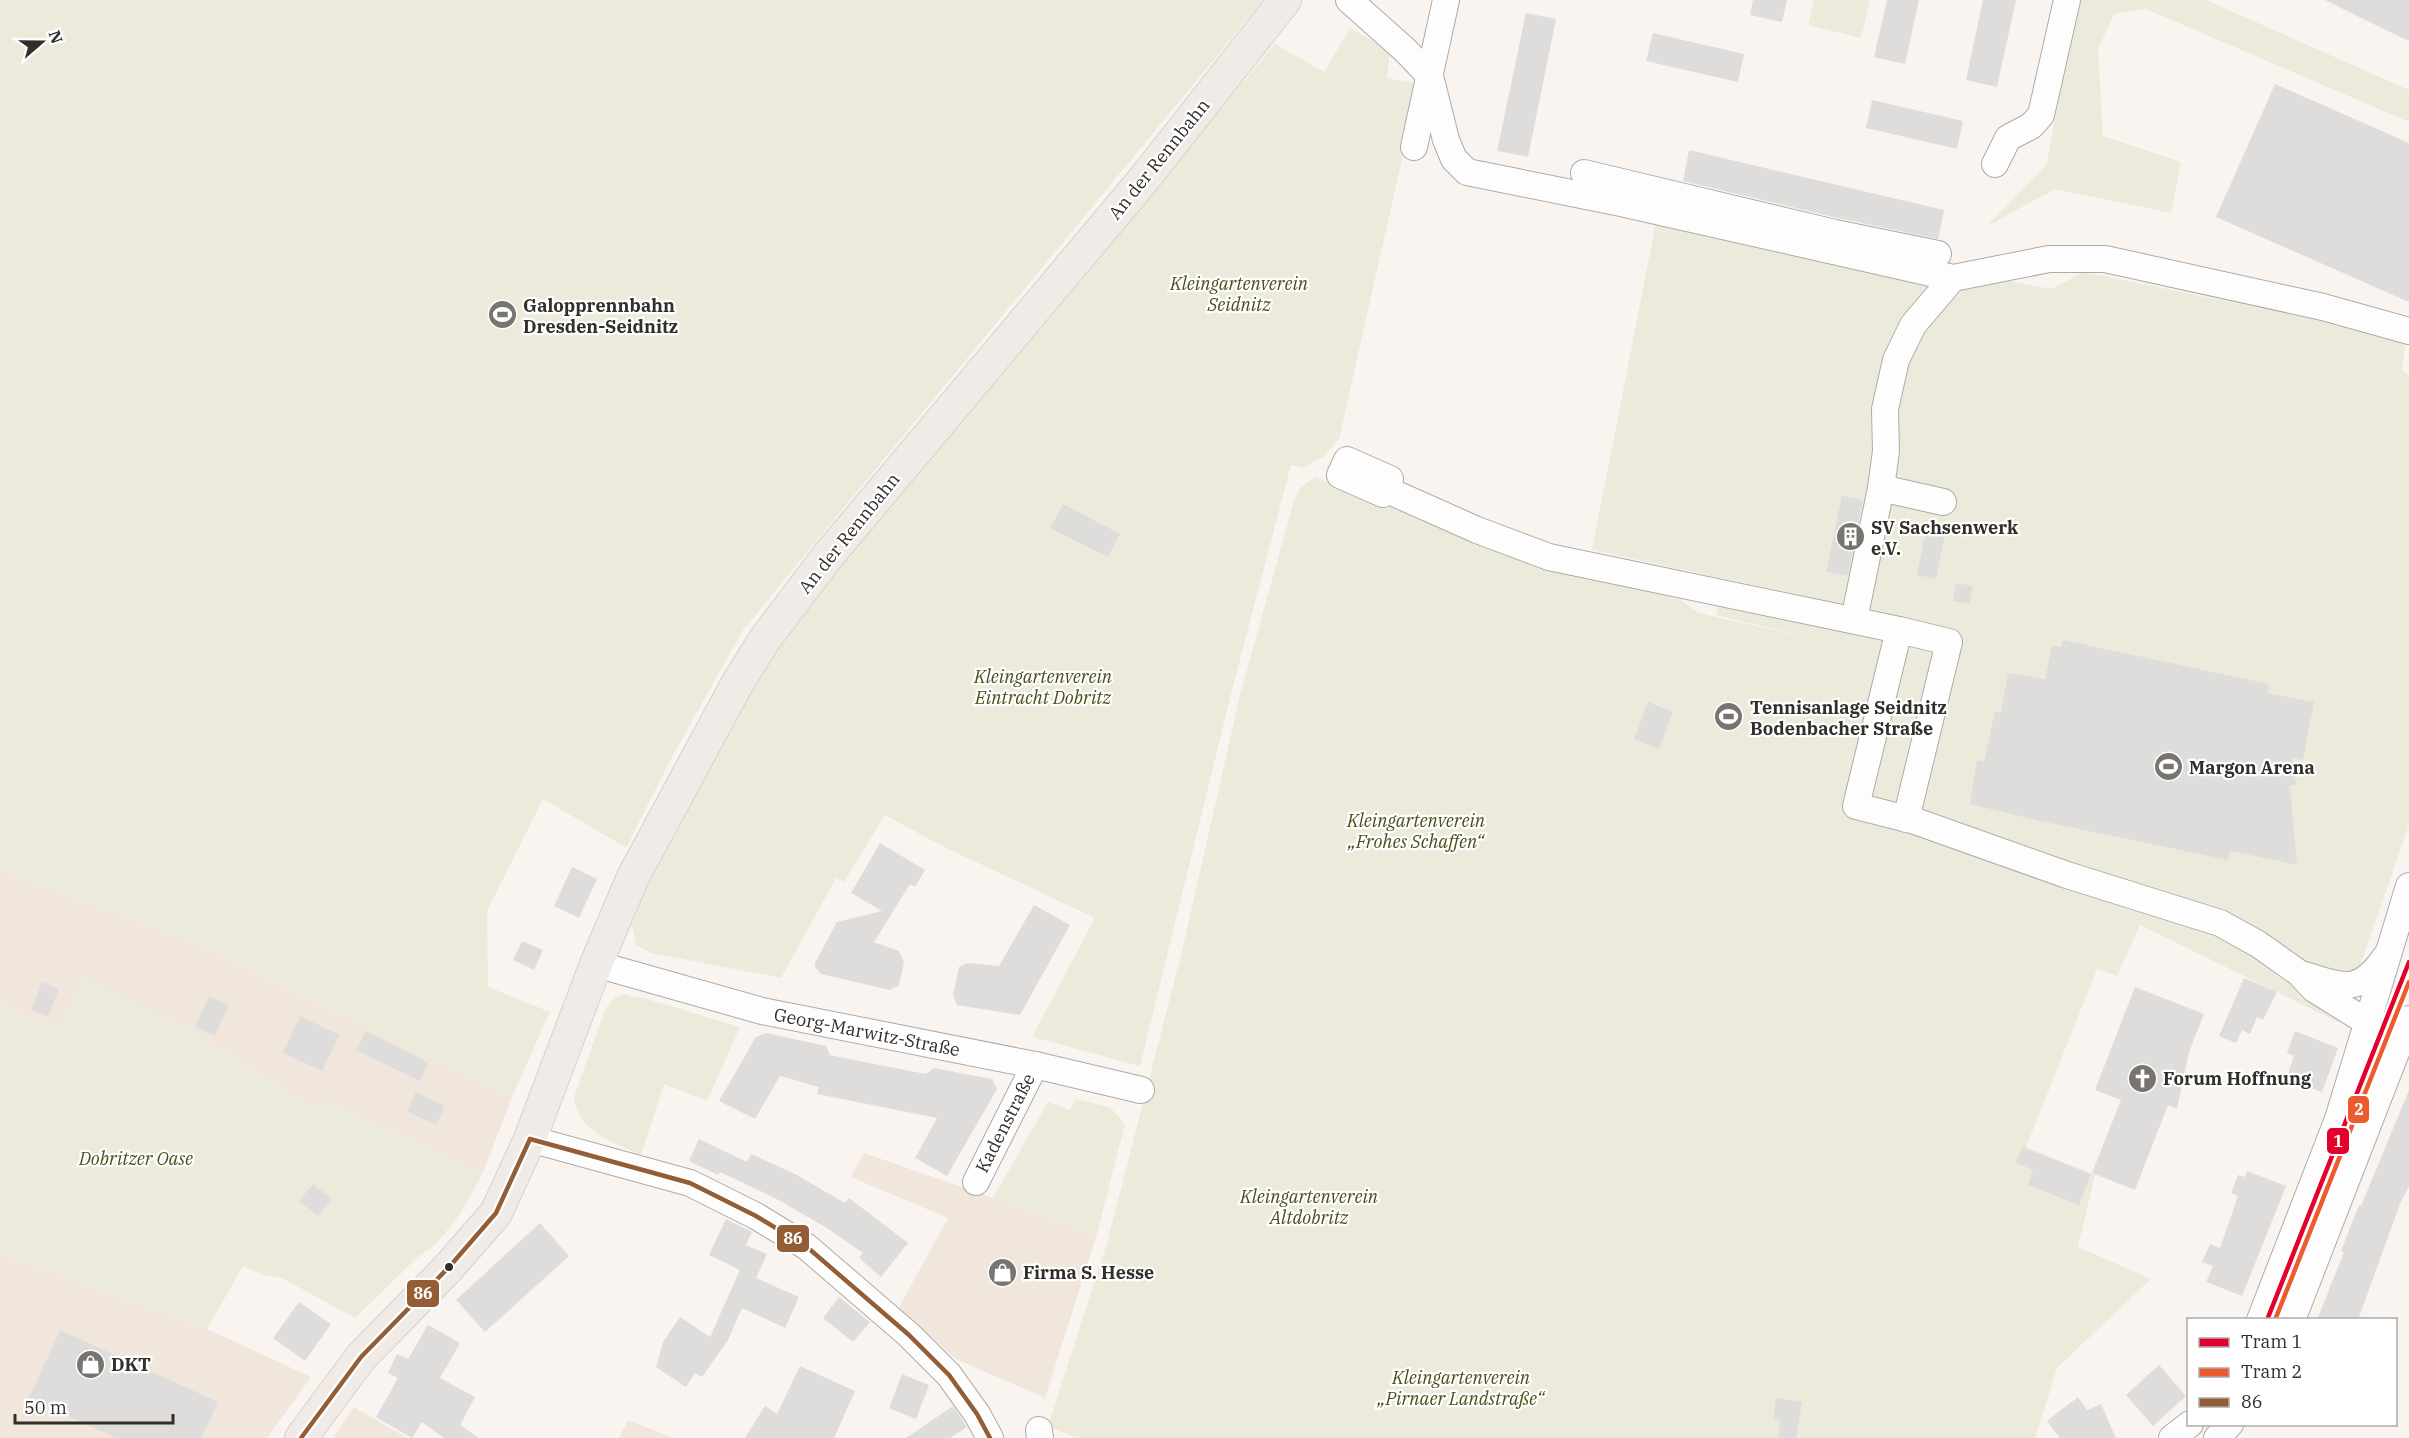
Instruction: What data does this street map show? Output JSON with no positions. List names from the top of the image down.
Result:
{
  "streets": {
    "main road": ["An der Rennbahn"],
    "street": ["Georg-Marwitz-Straße", "Kadenstraße"]
  },
  "crossings": [
    ["An der Rennbahn", "Georg-Marwitz-Straße"],
    ["Georg-Marwitz-Straße", "Kadenstraße"]
  ],
  "parks": [
    "Kleingartenverein Seidnitz",
    "Kleingartenverein Eintracht Dobritz",
    "Kleingartenverein „Frohes Schaffen“",
    "Dobritzer Oase",
    "Kleingartenverein Altdobritz",
    "Kleingartenverein „Pirnaer Landstraße“"
  ],
  "places": {
    "sports": ["Galopprennbahn Dresden-Seidnitz", "Tennisanlage Seidnitz Bodenbacher Straße", "Margon Arena"],
    "building": ["SV Sachsenwerk e.V."],
    "church": ["Forum Hoffnung"],
    "shop": ["Firma S. Hesse", "DKT"]
  },
  "lines": ["tram line 1", "tram line 2", "transit line 86"],
  "legend": ["Tram 1", "Tram 2", "86"],
  "scale_bar": "50 m",
  "north": "right"
}
